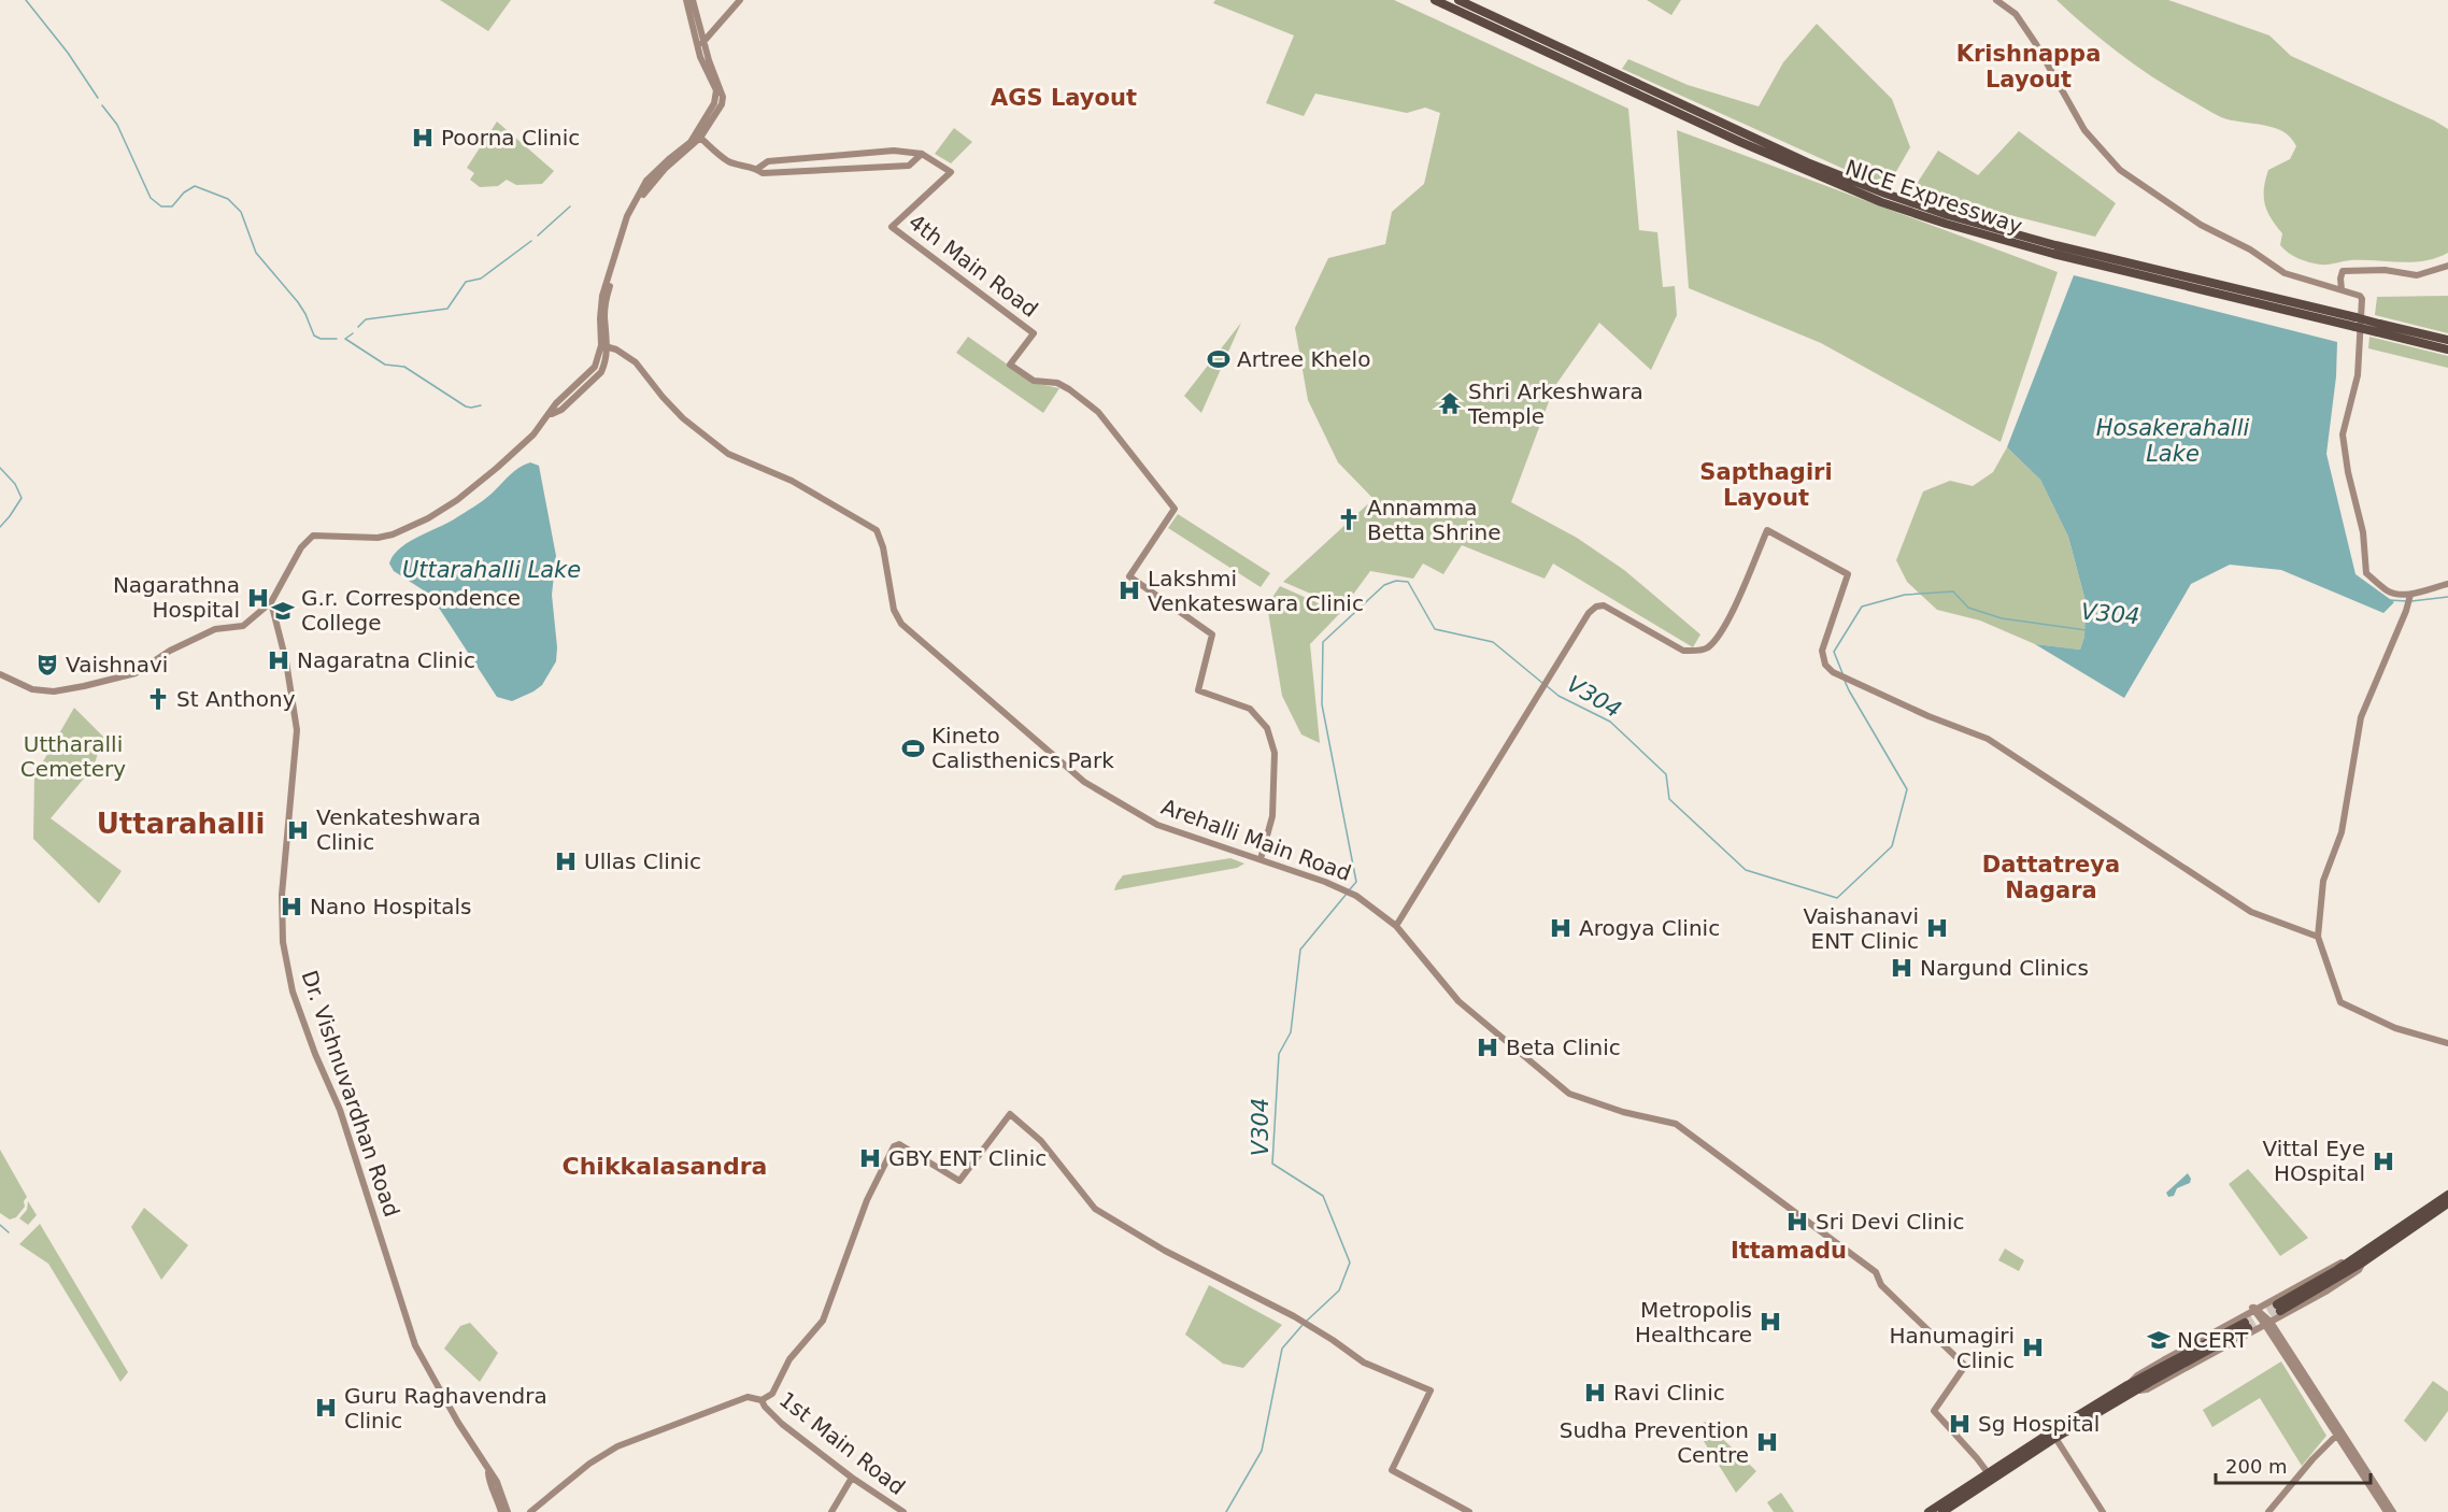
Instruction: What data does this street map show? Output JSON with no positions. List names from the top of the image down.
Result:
{
  "streets": {
    "highway": ["NICE Expressway"],
    "street": [
      "4th Main Road",
      "Arehalli Main Road",
      "Dr. Vishnuvardhan Road",
      "1st Main Road"
    ]
  },
  "crossings": [
    ["4th Main Road", "Arehalli Main Road"]
  ],
  "districts": [
    "Krishnappa Layout",
    "AGS Layout",
    "Sapthagiri Layout",
    "Uttarahalli",
    "Dattatreya Nagara",
    "Chikkalasandra",
    "Ittamadu"
  ],
  "water": ["Hosakerahalli Lake", "Uttarahalli Lake", "V304"],
  "parks": ["Uttharalli Cemetery"],
  "places": {
    "hospital": [
      "Poorna Clinic",
      "Lakshmi Venkateswara Clinic",
      "Nagarathna Hospital",
      "Nagaratna Clinic",
      "Venkateshwara Clinic",
      "Ullas Clinic",
      "Nano Hospitals",
      "Arogya Clinic",
      "Vaishanavi ENT Clinic",
      "Nargund Clinics",
      "Beta Clinic",
      "GBY ENT Clinic",
      "Vittal Eye HOspital",
      "Sri Devi Clinic",
      "Metropolis Healthcare",
      "Hanumagiri Clinic",
      "Ravi Clinic",
      "Guru Raghavendra Clinic",
      "Sg Hospital",
      "Sudha Prevention Centre"
    ],
    "sports": ["Artree Khelo", "Kineto Calisthenics Park"],
    "temple": ["Shri Arkeshwara Temple"],
    "church": ["Annamma Betta Shrine", "St Anthony"],
    "school or university": ["G.r. Correspondence College", "NCERT"],
    "theatre": ["Vaishnavi"]
  },
  "scale_bar": "200 m"
}
